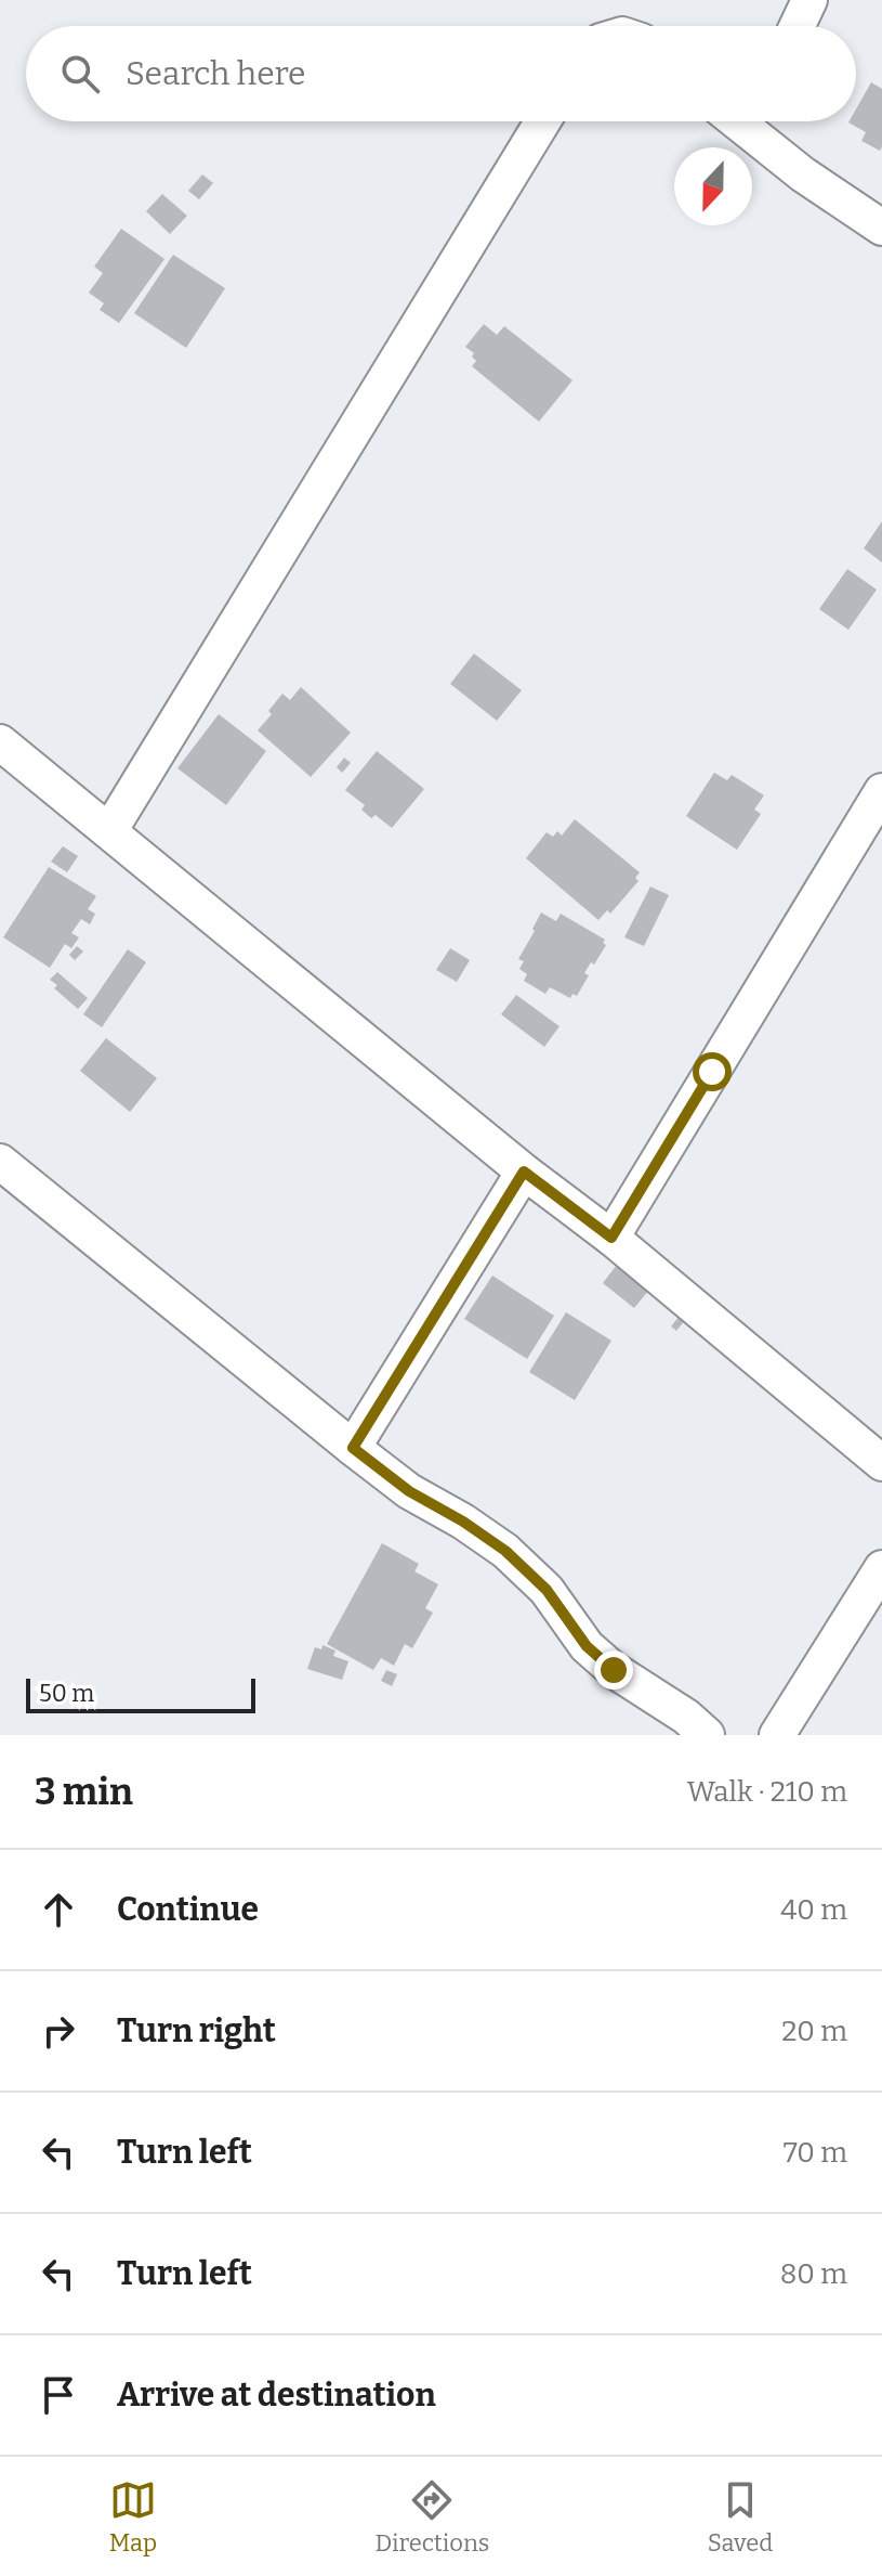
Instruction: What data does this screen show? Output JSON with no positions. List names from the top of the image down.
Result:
{
  "scale_bar": "50 m",
  "north": "bottom",
  "page": {
    "search": "Search here",
    "scale": "50 m",
    "heading": ["3 min", "Walk · 210 m"],
    "list": [
      ["Continue", "40 m"],
      ["Turn right", "20 m"],
      ["Turn left", "70 m"],
      ["Turn left", "80 m"],
      "Arrive at destination"
    ],
    "nav": ["Map", "Directions", "Saved"]
  }
}
